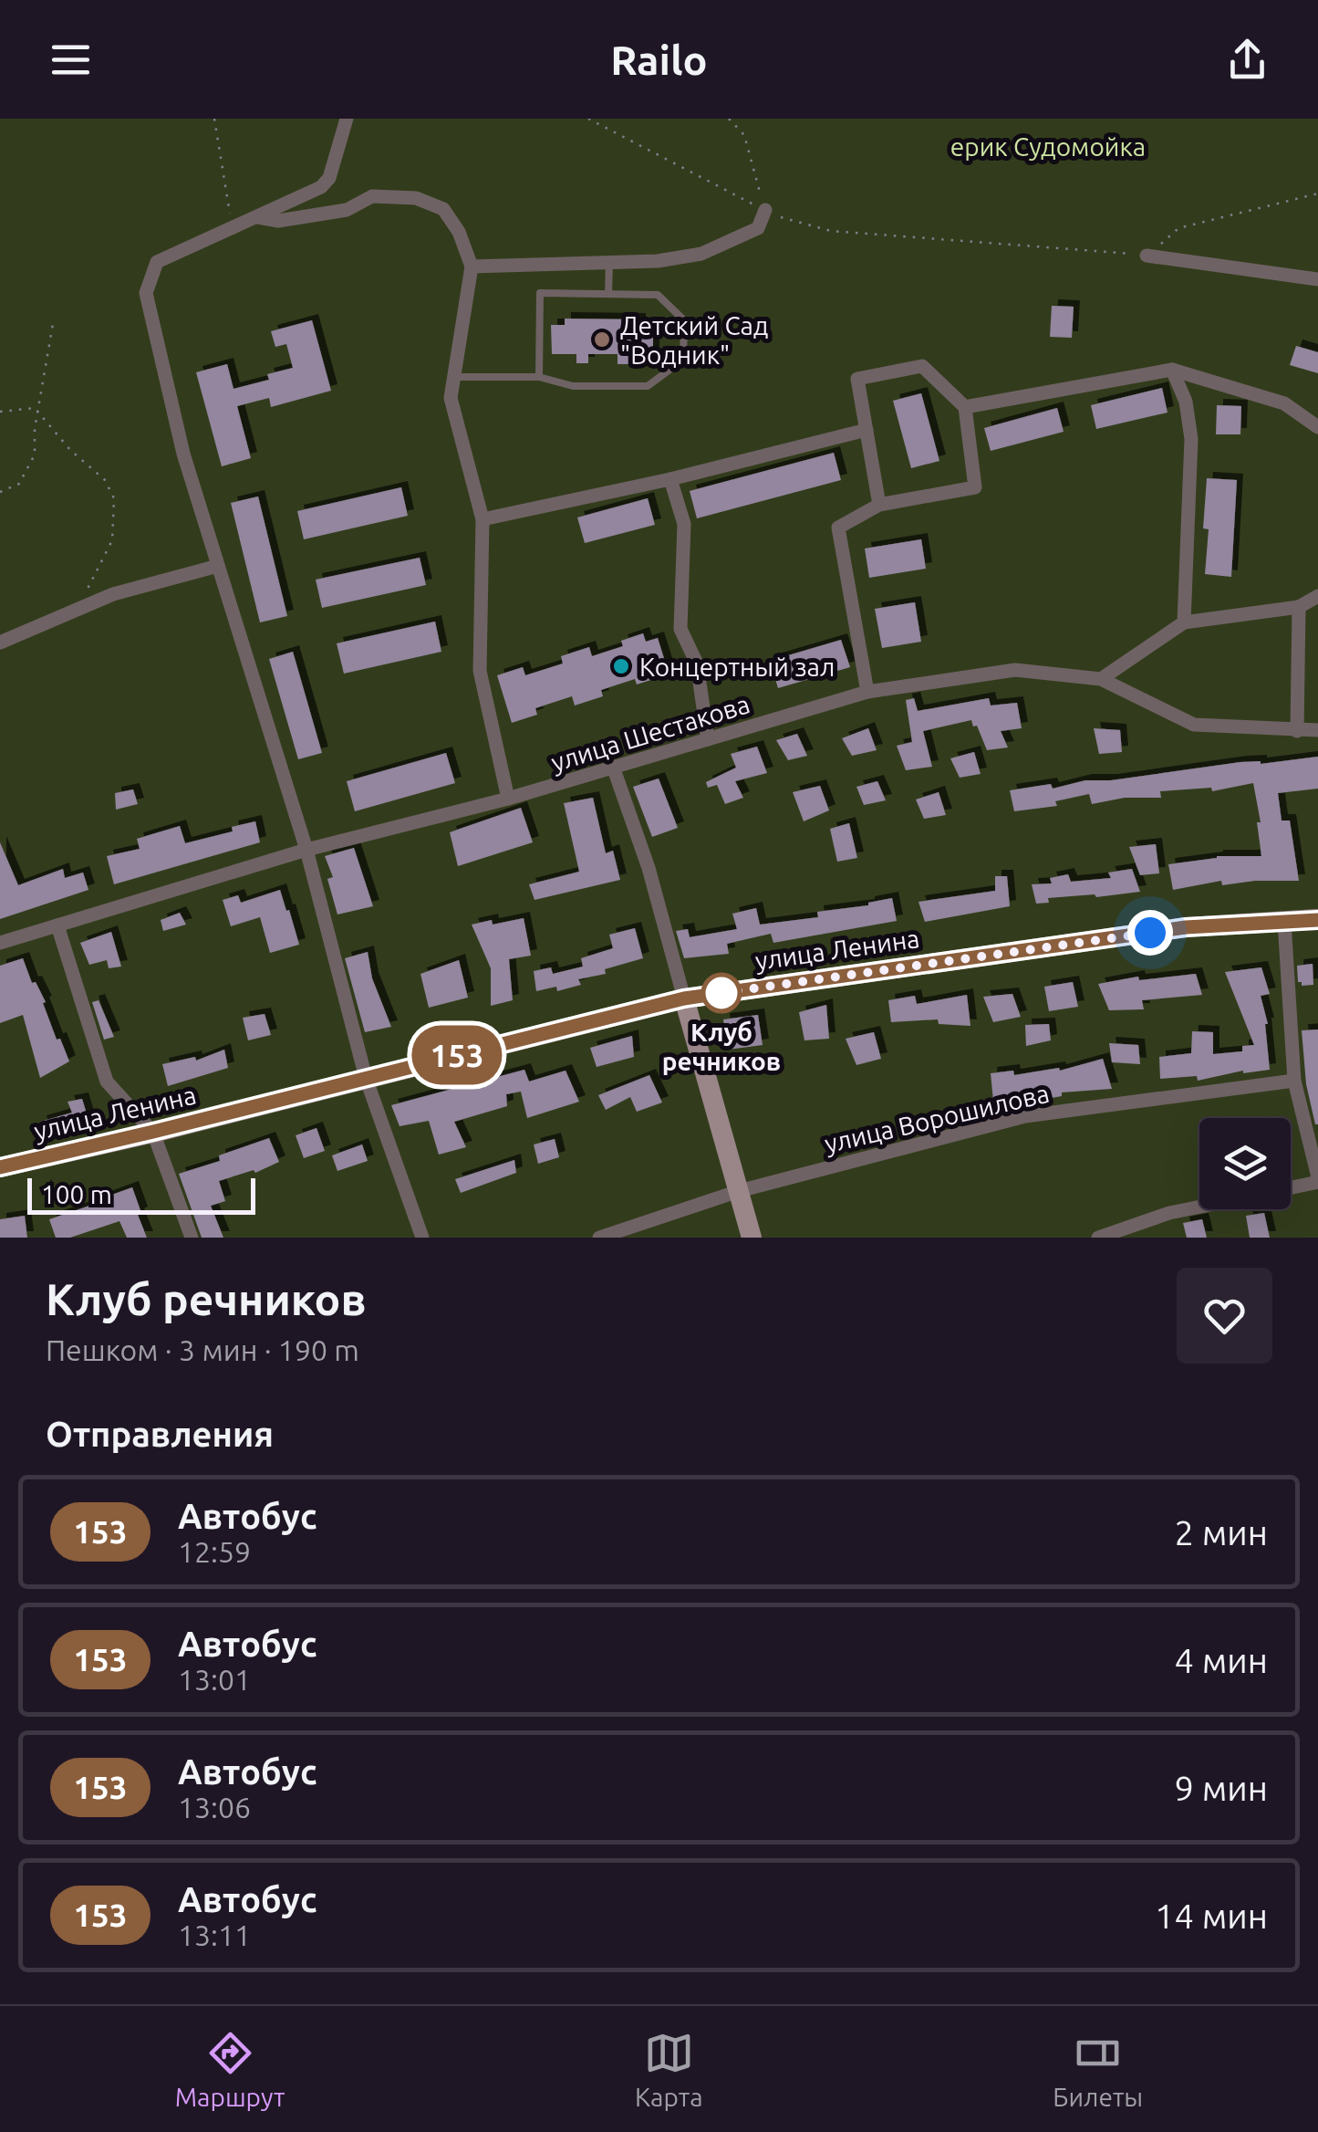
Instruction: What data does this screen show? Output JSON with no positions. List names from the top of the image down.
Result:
{
  "streets": {
    "street": ["улица Шестакова", "улица Ленина", "улица Ворошилова"]
  },
  "parks": ["ерик Судомойка"],
  "places": ["Детский Сад \"Водник\"", "Концертный зал", "Клуб речников"],
  "lines": ["bus line 153"],
  "scale_bar": "100 m",
  "page": {
    "header": "Railo",
    "on_map": "153",
    "scale": "100 m",
    "heading": [
      ["Клуб речников", "Пешком · 3 мин · 190 m"],
      "Отправления"
    ],
    "list": [
      {
        "mark": "153",
        "name": "Автобус",
        "note": "12:59",
        "value": "2 мин"
      },
      {
        "mark": "153",
        "name": "Автобус",
        "note": "13:01",
        "value": "4 мин"
      },
      {
        "mark": "153",
        "name": "Автобус",
        "note": "13:06",
        "value": "9 мин"
      },
      {
        "mark": "153",
        "name": "Автобус",
        "note": "13:11",
        "value": "14 мин"
      }
    ],
    "tabs": ["Маршрут", "Карта", "Билеты"]
  }
}
